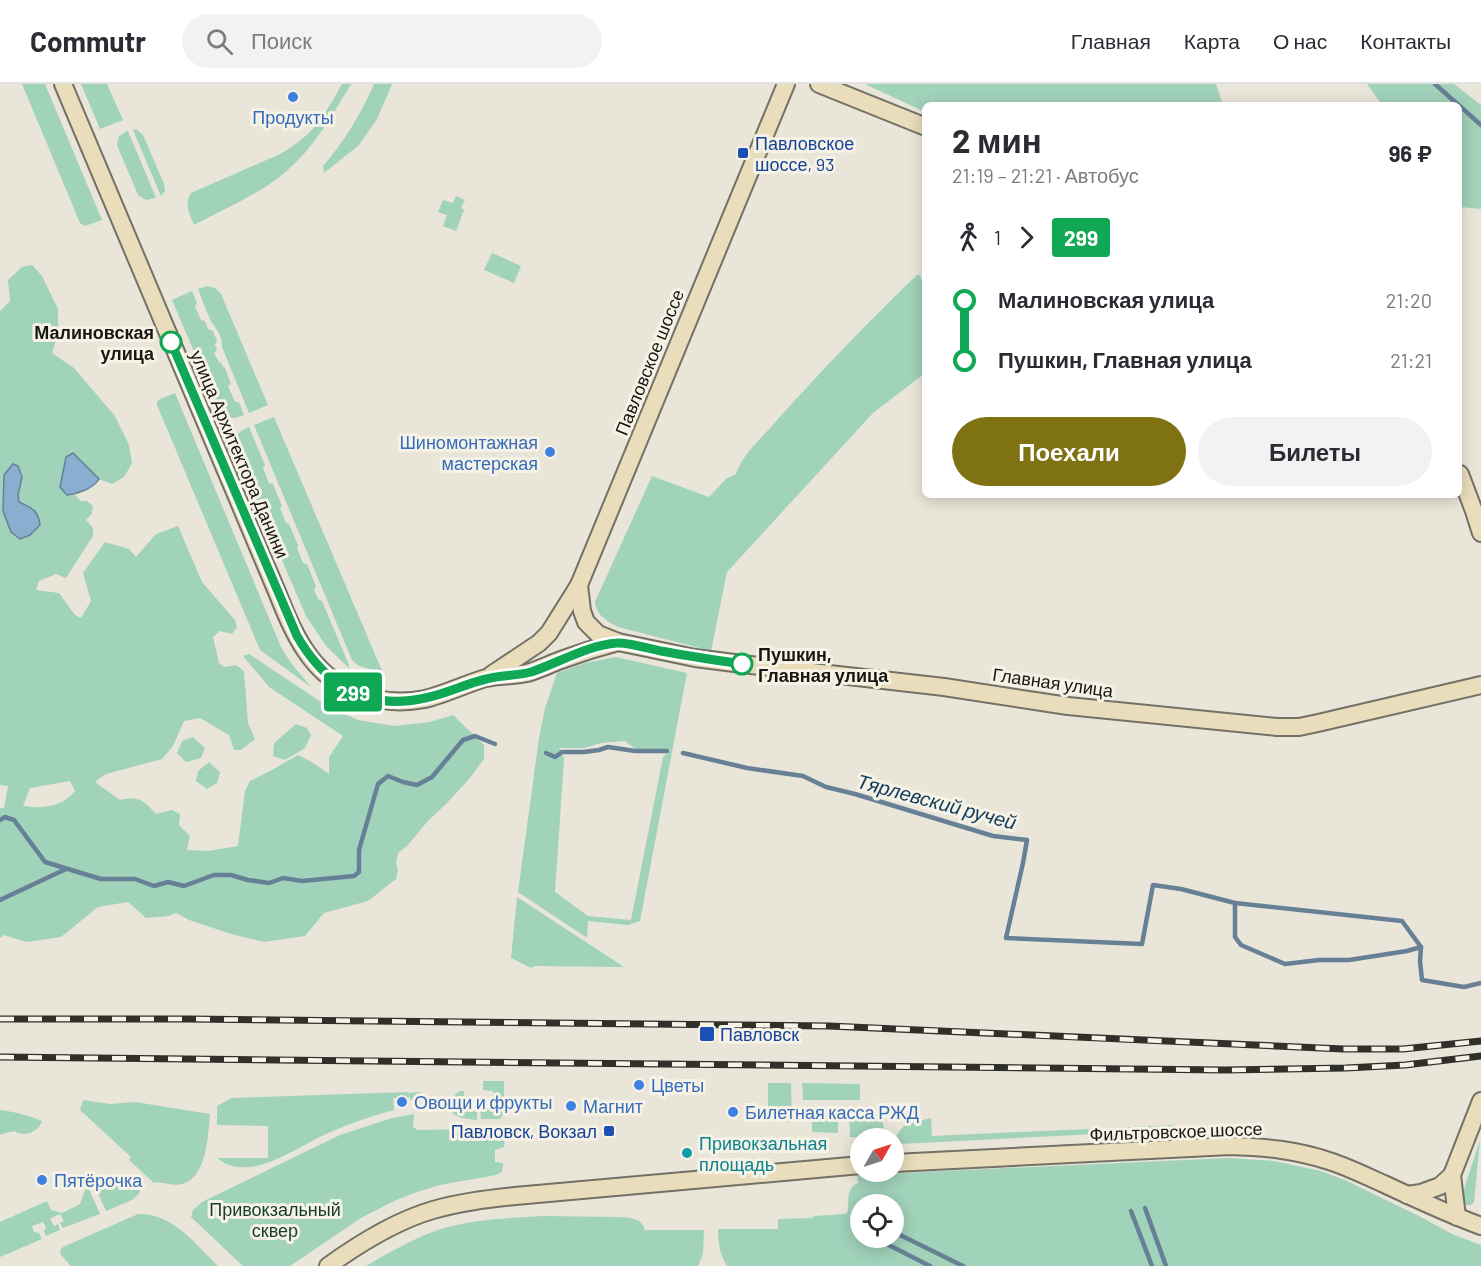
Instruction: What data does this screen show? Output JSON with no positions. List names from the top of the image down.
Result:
{
  "streets": {
    "main road": [
      "Павловское шоссе",
      "улица Архитектора Данини",
      "Главная улица",
      "Фильтровское шоссе"
    ]
  },
  "crossings": [
    ["Павловское шоссе", "улица Архитектора Данини"],
    ["улица Архитектора Данини", "Главная улица"]
  ],
  "water": ["Тярлевский ручей"],
  "parks": ["Привокзальный сквер"],
  "places": {
    "other": [
      "Продукты",
      "Малиновская улица",
      "Шиномонтажная мастерская",
      "Пушкин, Главная улица",
      "Цветы",
      "Овощи и фрукты",
      "Магнит",
      "Билетная касса РЖД",
      "Привокзальная площадь",
      "Пятёрочка"
    ],
    "transit": ["Павловское шоссе, 93", "Павловск", "Павловск, Вокзал"]
  },
  "lines": ["bus line 299"],
  "north": "top right",
  "page": {
    "header": "Commutr",
    "search": "Поиск",
    "nav": [
      "Главная",
      "Карта",
      "О нас",
      "Контакты"
    ],
    "on_map": "299",
    "heading": ["2 мин", "21:19 – 21:21 · Автобус", "96 ₽"],
    "legs": ["1", "299"],
    "list": [
      {
        "name": "Малиновская улица",
        "value": "21:20"
      },
      {
        "name": "Пушкин, Главная улица",
        "value": "21:21"
      }
    ],
    "buttons": ["Поехали", "Билеты"]
  }
}
